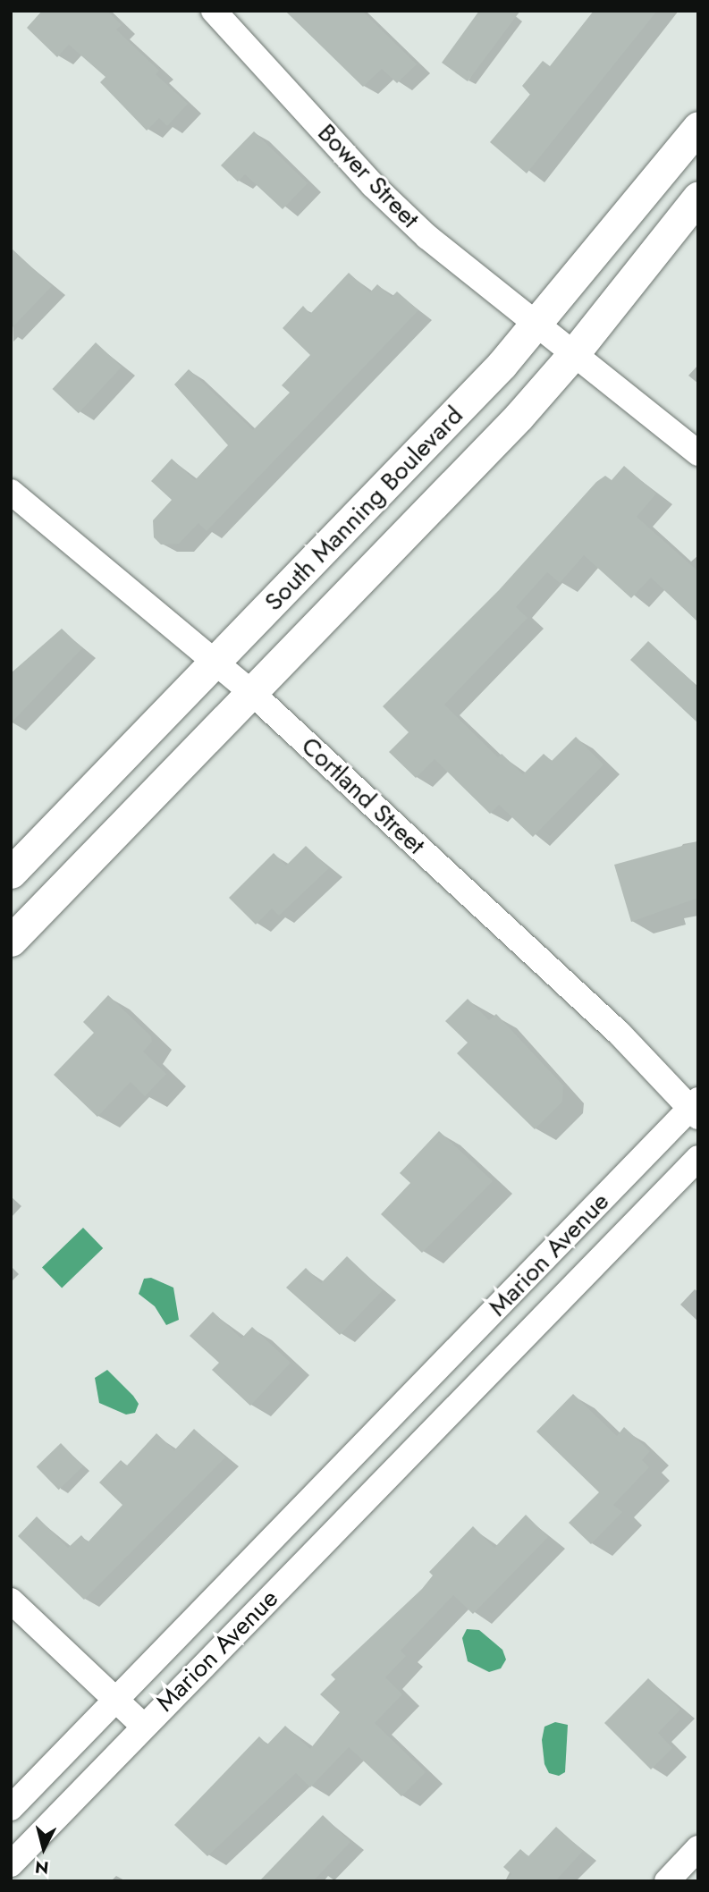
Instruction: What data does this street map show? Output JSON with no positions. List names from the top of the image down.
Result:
{
  "streets": {
    "street": [
      "Bower Street",
      "South Manning Boulevard",
      "Cortland Street",
      "Marion Avenue"
    ]
  },
  "crossings": [
    ["Bower Street", "South Manning Boulevard"],
    ["South Manning Boulevard", "Cortland Street"],
    ["Cortland Street", "Marion Avenue"]
  ],
  "north": "bottom"
}
